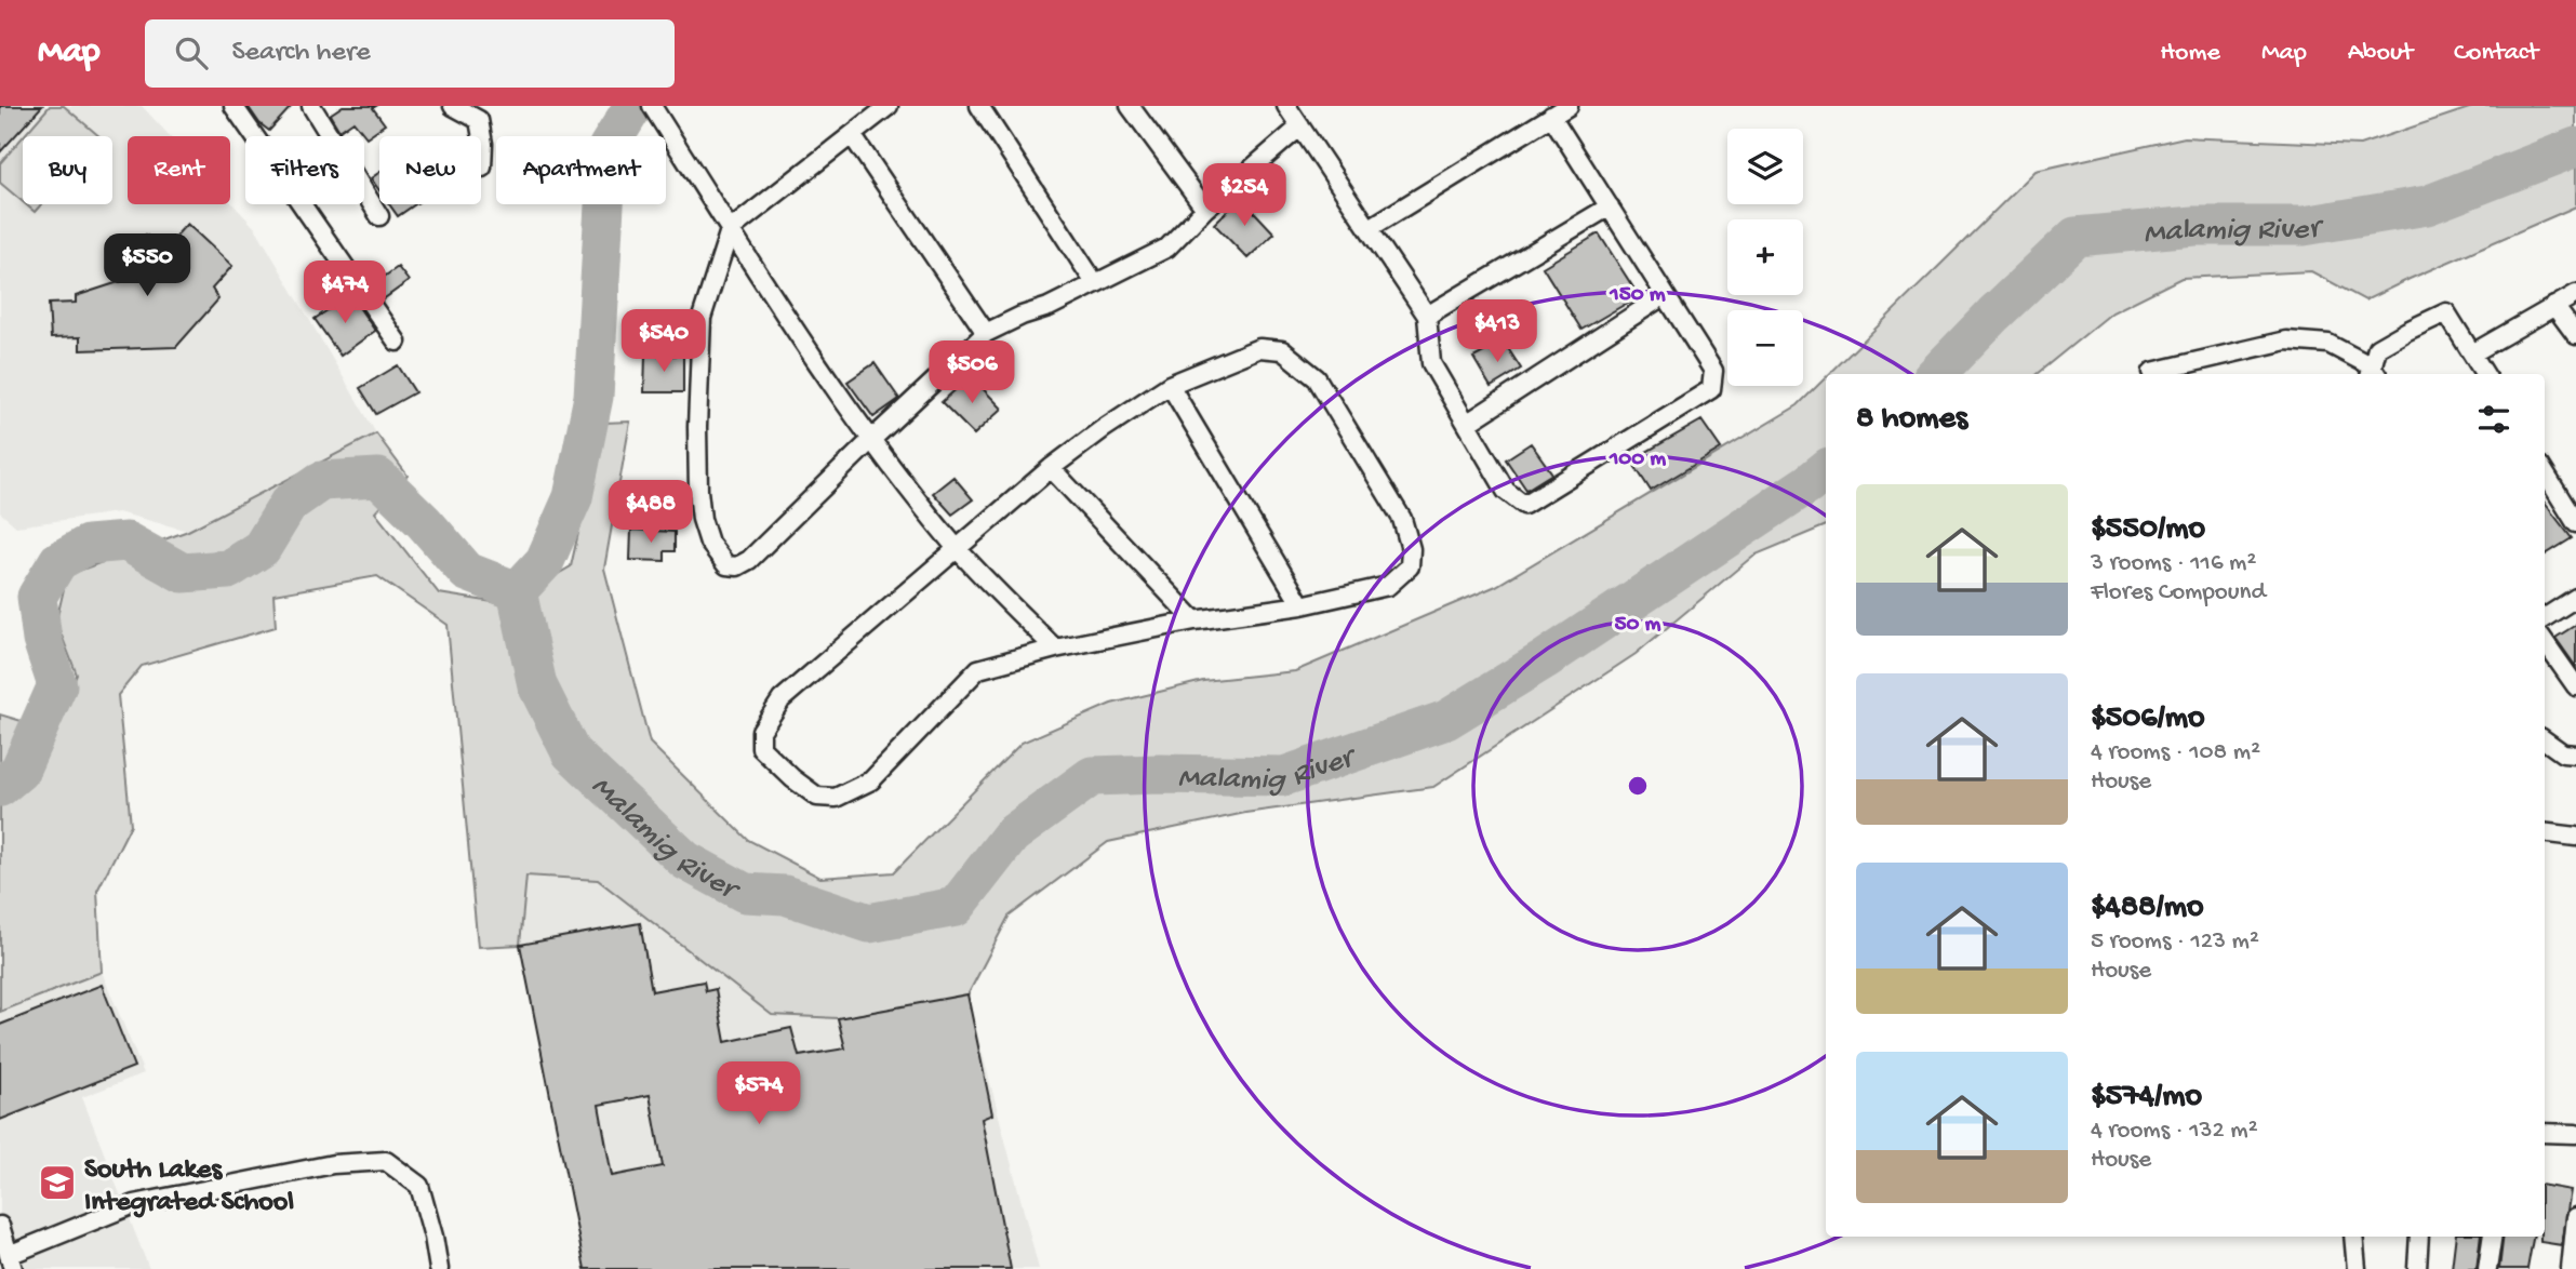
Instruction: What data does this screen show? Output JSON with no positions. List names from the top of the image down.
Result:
{
  "water": ["Malamig River"],
  "places": {
    "school or university": ["South Lakes Integrated School"]
  },
  "page": {
    "header": "Map",
    "search": "Search here",
    "nav": [
      "Home",
      "Map",
      "About",
      "Contact"
    ],
    "map_buttons": ["+", "−"],
    "chip": [
      "Buy",
      "Rent",
      "Filters",
      "New",
      "Apartment"
    ],
    "price": [
      "$254",
      "$550",
      "$474",
      "$413",
      "$540",
      "$506",
      "$488",
      "$574"
    ],
    "heading": "8 homes",
    "list": [
      {
        "name": "$550/mo",
        "note": "3 rooms · 116 m² · Flores Compound"
      },
      {
        "name": "$506/mo",
        "note": "4 rooms · 108 m² · House"
      },
      {
        "name": "$488/mo",
        "note": "5 rooms · 123 m² · House"
      },
      {
        "name": "$574/mo",
        "note": "4 rooms · 132 m² · House"
      }
    ]
  },
  "rings": ["150 m", "100 m", "50 m"]
}
